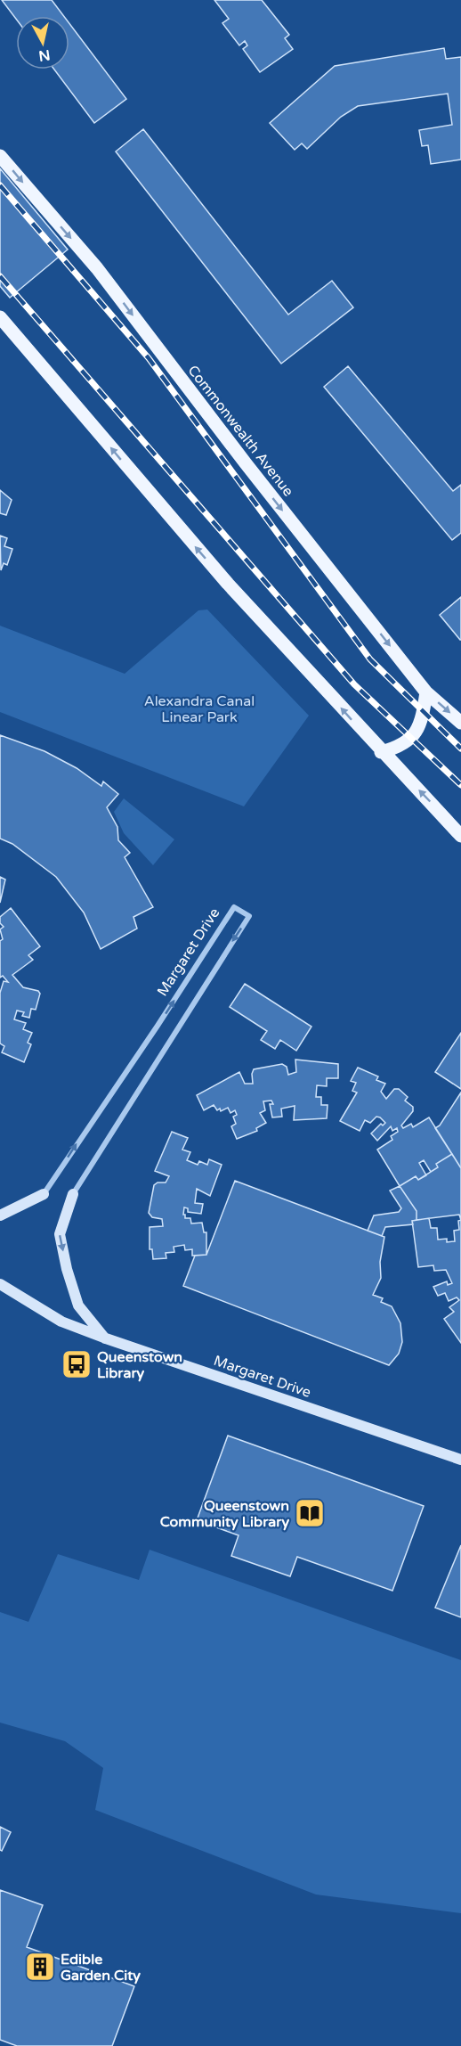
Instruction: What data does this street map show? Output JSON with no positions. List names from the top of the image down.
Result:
{
  "streets": {
    "main road": ["Commonwealth Avenue"],
    "street": ["Margaret Drive"]
  },
  "parks": ["Alexandra Canal Linear Park"],
  "places": {
    "bus stop": ["Queenstown Library"],
    "library": ["Queenstown Community Library"],
    "building": ["Edible Garden City"]
  },
  "north": "bottom"
}
